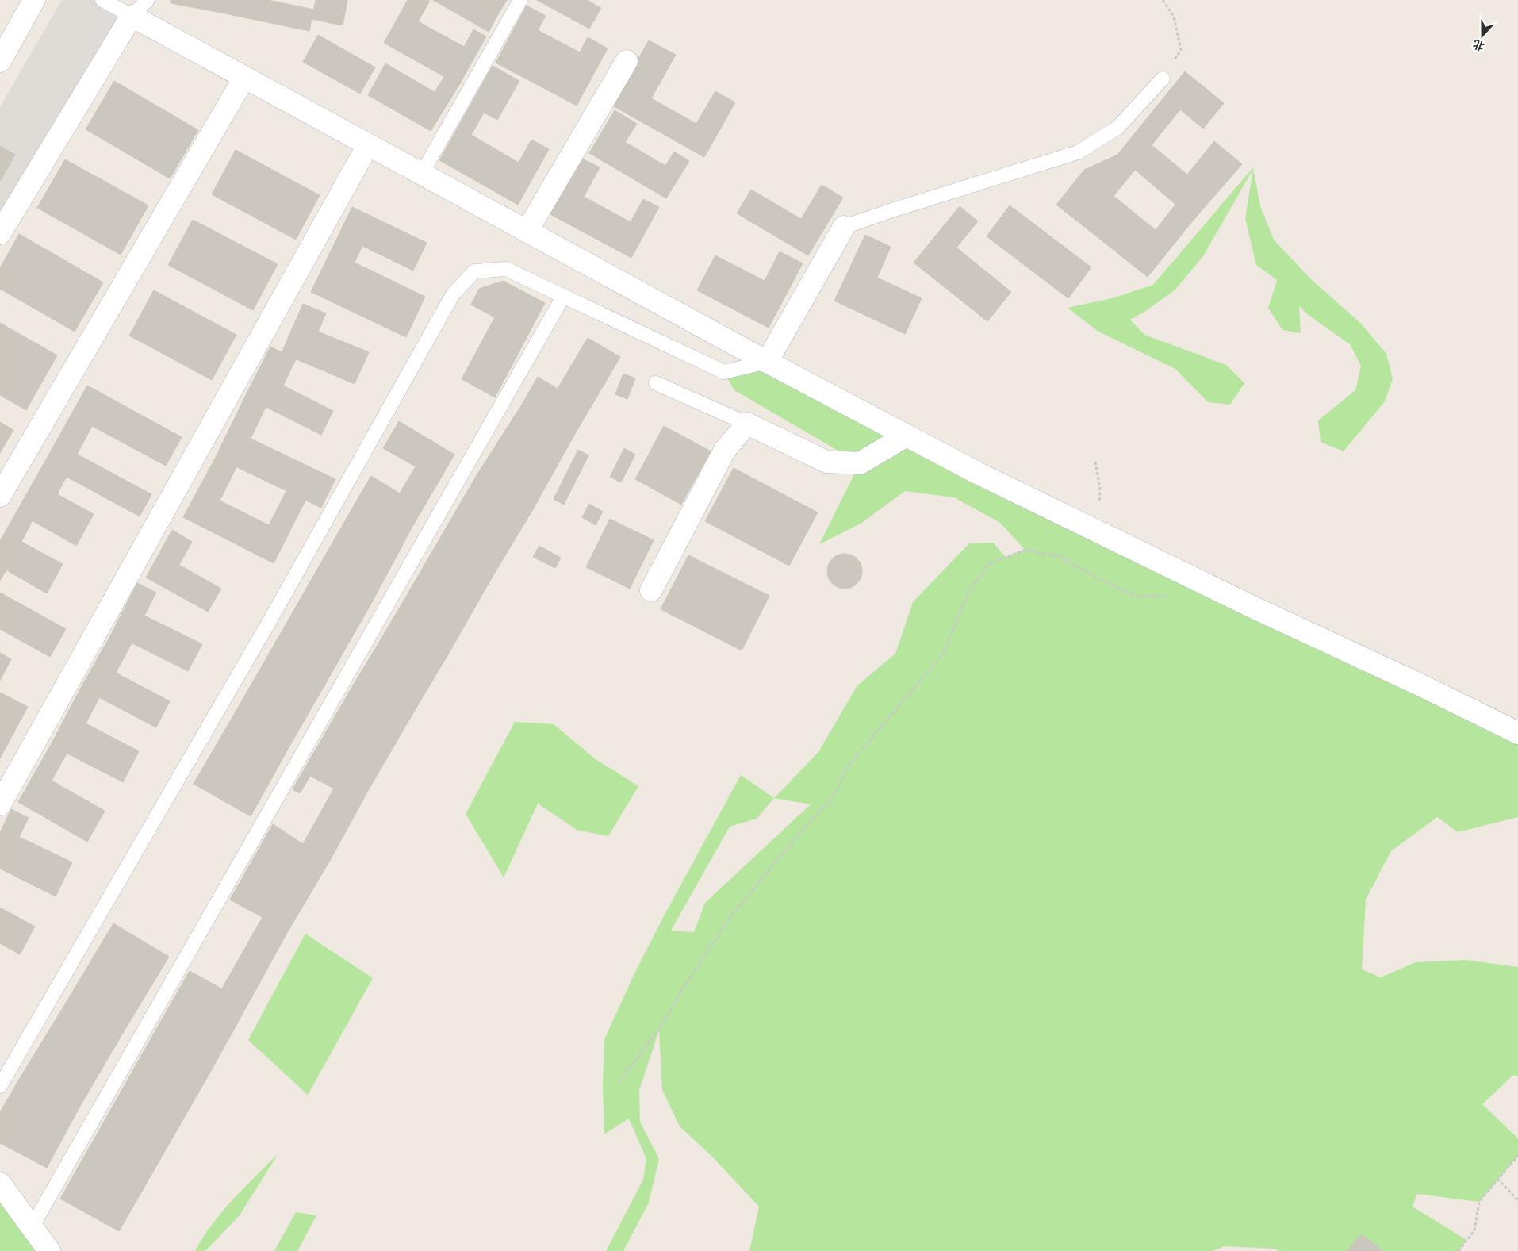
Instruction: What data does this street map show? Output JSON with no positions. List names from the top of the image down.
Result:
{
  "north": "bottom"
}
